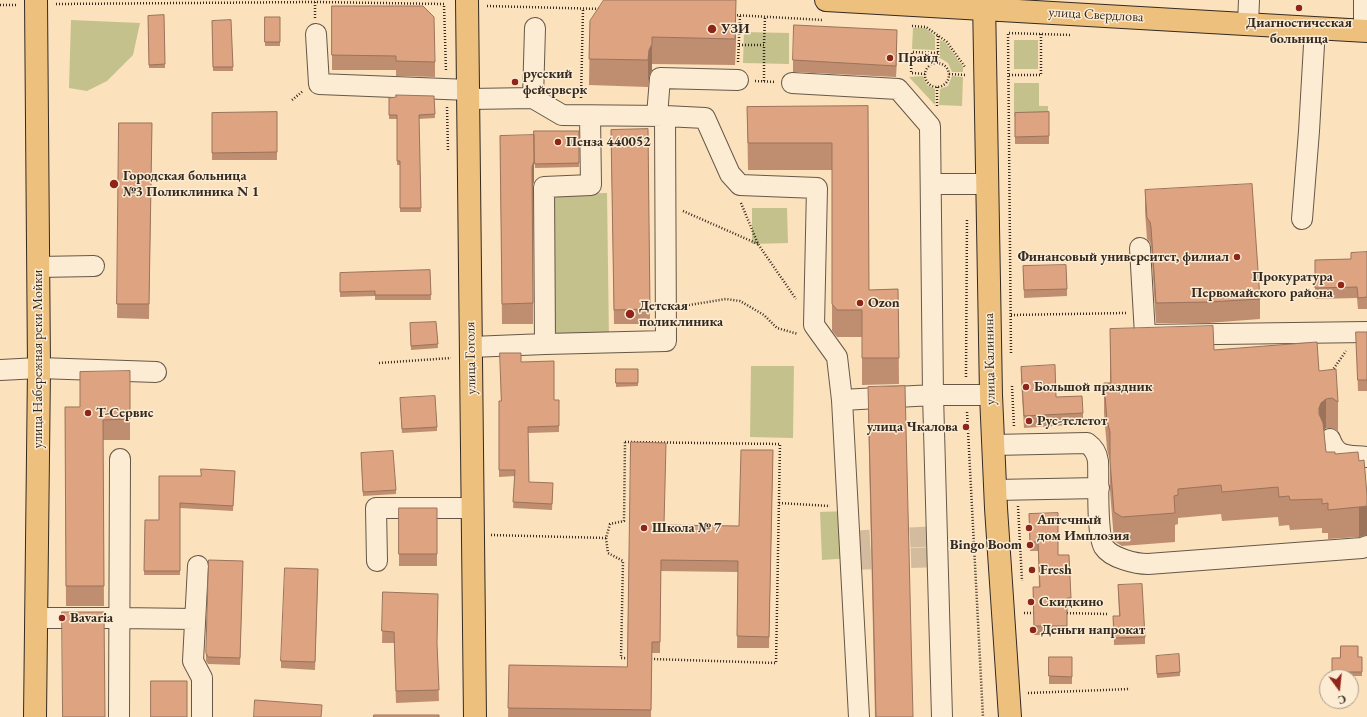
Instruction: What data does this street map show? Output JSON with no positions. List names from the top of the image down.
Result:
{
  "streets": {
    "main road": [
      "улица Свердлова",
      "улица Гоголя",
      "улица Набережная реки Мойки",
      "улица Калинина"
    ]
  },
  "crossings": [
    ["улица Свердлова", "улица Калинина"]
  ],
  "places": [
    "Диагностическая больница",
    "УЗИ",
    "Прайд",
    "русский фейерверк",
    "Пенза 440052",
    "Городская больница №3 Поликлиника N 1",
    "Финансовый университет, филиал",
    "Прокуратура Первомайского района",
    "Ozon",
    "Детская поликлиника",
    "Большой праздник",
    "Т-Сервис",
    "Рус-телетот",
    "улица Чкалова",
    "Школа № 7",
    "Аптечный дом Имплозия",
    "Bingo Boom",
    "Fresh",
    "Скидкино",
    "Bavaria",
    "Деньги напрокат"
  ],
  "north": "bottom"
}
